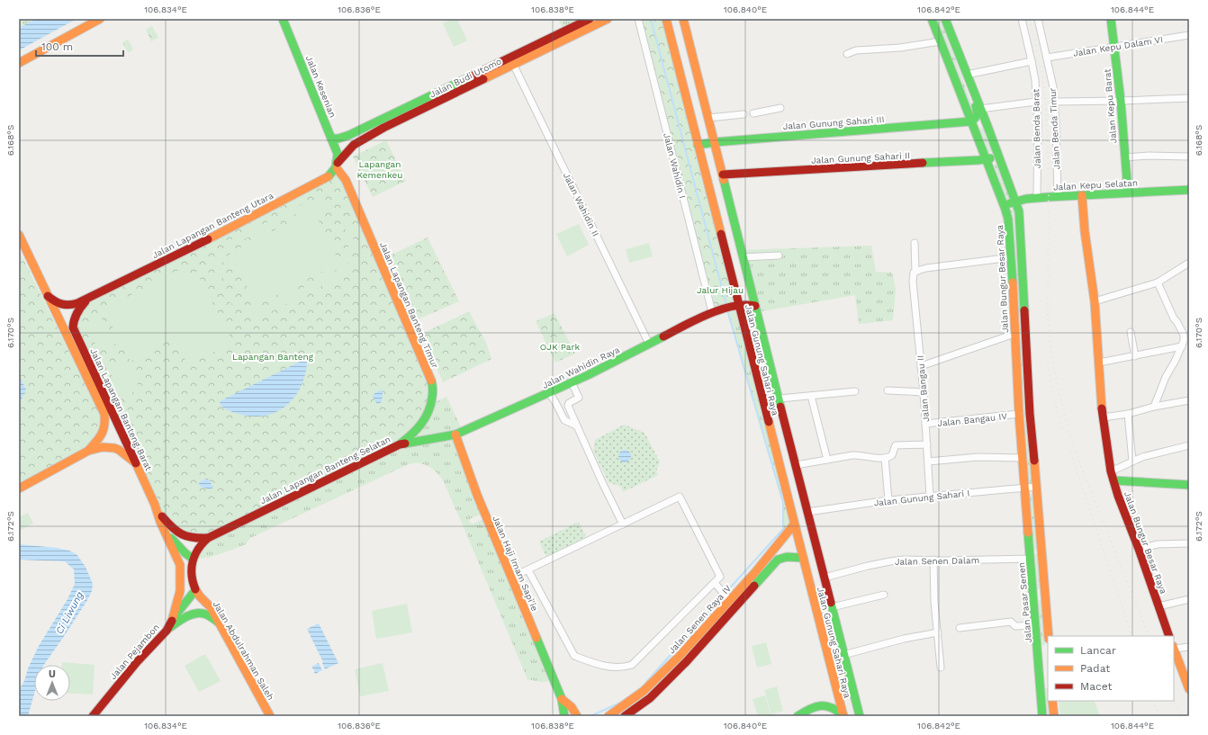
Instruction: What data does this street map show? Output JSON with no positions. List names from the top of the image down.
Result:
{
  "streets": {
    "main road": [
      "Jalan Budi Utomo",
      "Jalan Kesenian",
      "Jalan Kepu Barat",
      "Jalan Gunung Sahari III",
      "Jalan Gunung Sahari II",
      "Jalan Kepu Selatan",
      "Jalan Lapangan Banteng Utara",
      "Jalan Bungur Besar Raya",
      "Jalan Lapangan Banteng Timur",
      "Jalan Gunung Sahari Raya",
      "Jalan Wahidin Raya",
      "Jalan Lapangan Banteng Barat",
      "Jalan Lapangan Banteng Selatan",
      "Jalan Haji Imam Sapi'ie",
      "Jalan Pasar Senen",
      "Jalan Senen Raya IV",
      "Jalan Abdulrahman Saleh",
      "Jalan Pejambon"
    ],
    "street": [
      "Jalan Kepu Dalam VI",
      "Jalan Benda Barat",
      "Jalan Benda Timur",
      "Jalan Wahidin I",
      "Jalan Wahidin II",
      "Jalan Bangau II",
      "Jalan Bangau IV",
      "Jalan Gunung Sahari I",
      "Jalan Senen Dalam"
    ]
  },
  "crossings": [
    ["Jalan Kepu Dalam VI", "Jalan Kepu Barat"],
    ["Jalan Kepu Dalam VI", "Jalan Benda Timur"],
    ["Jalan Budi Utomo", "Jalan Kesenian"],
    ["Jalan Budi Utomo", "Jalan Wahidin II"],
    ["Jalan Budi Utomo", "Jalan Lapangan Banteng Utara"],
    ["Jalan Budi Utomo", "Jalan Lapangan Banteng Timur"],
    ["Jalan Kesenian", "Jalan Lapangan Banteng Utara"],
    ["Jalan Kesenian", "Jalan Lapangan Banteng Timur"],
    ["Jalan Kepu Barat", "Jalan Kepu Selatan"],
    ["Jalan Gunung Sahari III", "Jalan Bungur Besar Raya"],
    ["Jalan Gunung Sahari III", "Jalan Gunung Sahari Raya"],
    ["Jalan Benda Barat", "Jalan Kepu Selatan"],
    ["Jalan Benda Timur", "Jalan Kepu Selatan"],
    ["Jalan Gunung Sahari II", "Jalan Bungur Besar Raya"],
    ["Jalan Gunung Sahari II", "Jalan Gunung Sahari Raya"],
    ["Jalan Wahidin I", "Jalan Wahidin Raya"],
    ["Jalan Kepu Selatan", "Jalan Bungur Besar Raya"],
    ["Jalan Wahidin II", "Jalan Wahidin Raya"],
    ["Jalan Lapangan Banteng Utara", "Jalan Lapangan Banteng Timur"],
    ["Jalan Lapangan Banteng Utara", "Jalan Lapangan Banteng Barat"],
    ["Jalan Bungur Besar Raya", "Jalan Bangau IV"],
    ["Jalan Bungur Besar Raya", "Jalan Gunung Sahari I"],
    ["Jalan Bungur Besar Raya", "Jalan Pasar Senen"],
    ["Jalan Lapangan Banteng Timur", "Jalan Lapangan Banteng Selatan"],
    ["Jalan Gunung Sahari Raya", "Jalan Wahidin Raya"],
    ["Jalan Gunung Sahari Raya", "Jalan Gunung Sahari I"],
    ["Jalan Gunung Sahari Raya", "Jalan Senen Dalam"],
    ["Jalan Gunung Sahari Raya", "Jalan Senen Raya IV"],
    ["Jalan Wahidin Raya", "Jalan Lapangan Banteng Selatan"],
    ["Jalan Wahidin Raya", "Jalan Haji Imam Sapi'ie"],
    ["Jalan Bangau II", "Jalan Bangau IV"],
    ["Jalan Bangau II", "Jalan Gunung Sahari I"],
    ["Jalan Lapangan Banteng Barat", "Jalan Pejambon"],
    ["Jalan Lapangan Banteng Selatan", "Jalan Haji Imam Sapi'ie"],
    ["Jalan Lapangan Banteng Selatan", "Jalan Abdulrahman Saleh"],
    ["Jalan Gunung Sahari I", "Jalan Pasar Senen"],
    ["Jalan Senen Dalam", "Jalan Pasar Senen"]
  ],
  "water": ["Ci Liwung"],
  "parks": [
    "Lapangan Kemenkeu",
    "Jalur Hijau",
    "OJK Park",
    "Lapangan Banteng"
  ],
  "legend": ["Lancar", "Padat", "Macet"],
  "scale_bar": "100 m",
  "north": "top",
  "coordinates": [
    "106.834°E",
    "106.836°E",
    "106.838°E",
    "106.840°E",
    "106.842°E",
    "106.844°E",
    "6.168°S",
    "6.170°S",
    "6.172°S"
  ]
}
